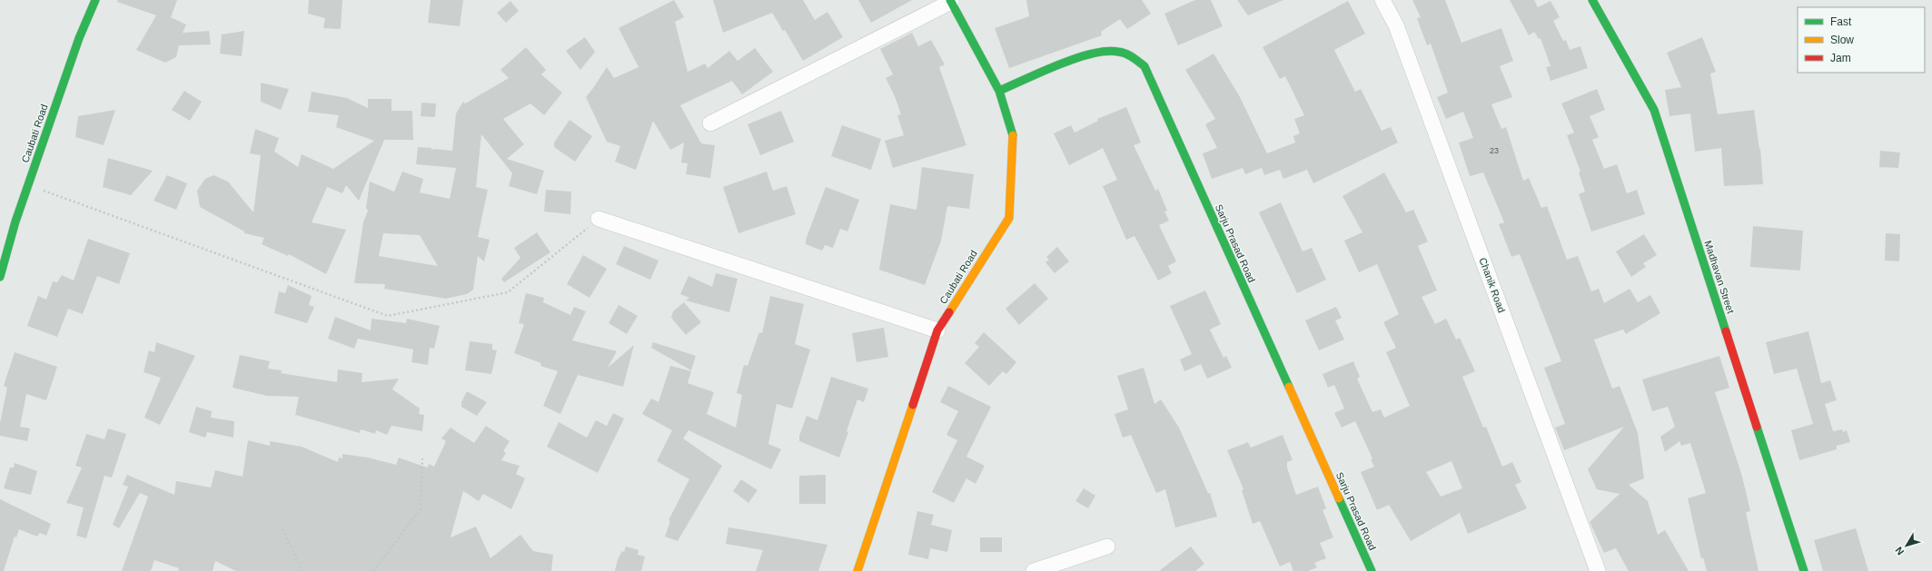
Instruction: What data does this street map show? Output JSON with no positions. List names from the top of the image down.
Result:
{
  "streets": {
    "street": [
      "Caubati Road",
      "Sarju Prasad Road",
      "Madhavan Street",
      "Chanik Road"
    ]
  },
  "crossings": [
    ["Caubati Road", "Sarju Prasad Road"]
  ],
  "house_numbers": ["23"],
  "legend": ["Fast", "Slow", "Jam"],
  "north": "bottom left"
}
